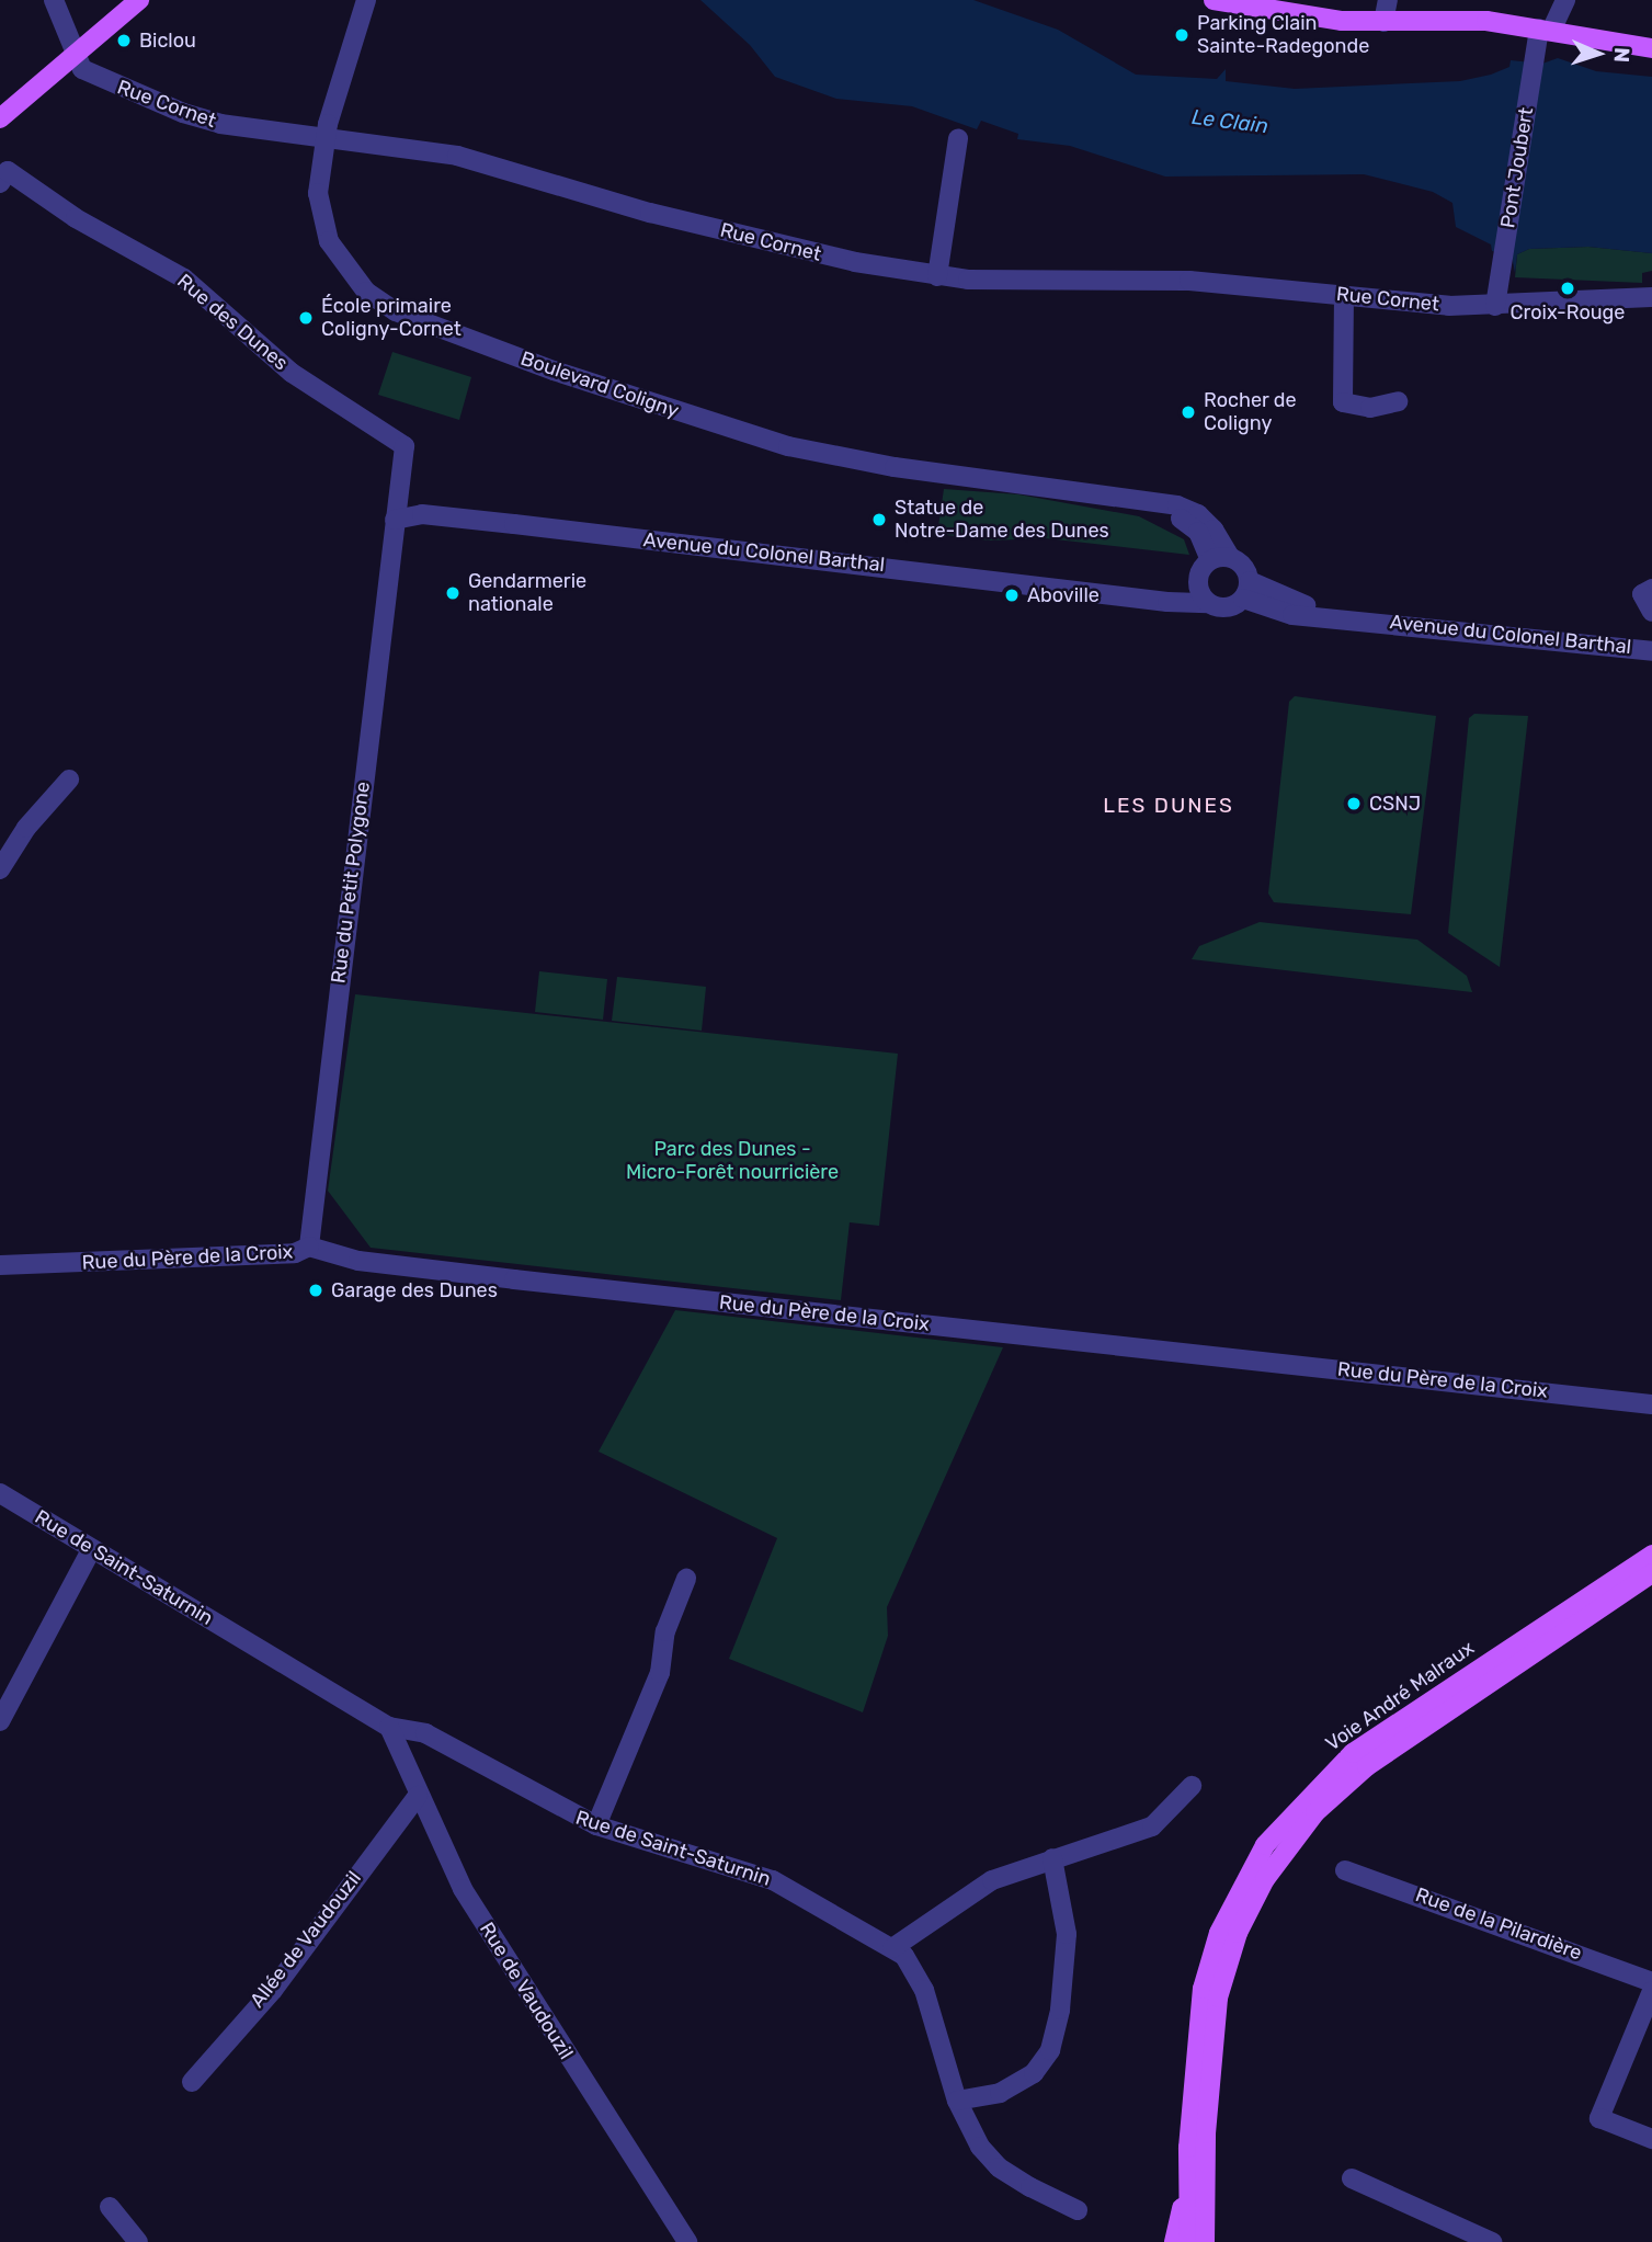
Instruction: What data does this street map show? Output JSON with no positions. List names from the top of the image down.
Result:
{
  "streets": {
    "main road": ["Voie André Malraux"],
    "street": [
      "Rue Cornet",
      "Pont Joubert",
      "Rue des Dunes",
      "Boulevard Coligny",
      "Avenue du Colonel Barthal",
      "Rue du Petit Polygone",
      "Rue du Père de la Croix",
      "Rue de Saint-Saturnin",
      "Rue de la Pilardière",
      "Allée de Vaudouzil",
      "Rue de Vaudouzil"
    ]
  },
  "crossings": [
    ["Rue Cornet", "Pont Joubert"],
    ["Rue des Dunes", "Avenue du Colonel Barthal"],
    ["Rue des Dunes", "Rue du Petit Polygone"],
    ["Boulevard Coligny", "Avenue du Colonel Barthal"],
    ["Avenue du Colonel Barthal", "Rue du Petit Polygone"],
    ["Rue du Petit Polygone", "Rue du Père de la Croix"],
    ["Rue de Saint-Saturnin", "Rue de Vaudouzil"],
    ["Allée de Vaudouzil", "Rue de Vaudouzil"]
  ],
  "districts": ["LES DUNES"],
  "water": ["Le Clain"],
  "parks": ["Parc des Dunes - Micro-Forêt nourricière"],
  "places": [
    "Parking Clain Sainte-Radegonde",
    "Biclou",
    "Croix-Rouge",
    "École primaire Coligny-Cornet",
    "Rocher de Coligny",
    "Statue de Notre-Dame des Dunes",
    "Gendarmerie nationale",
    "Aboville",
    "CSNJ",
    "Garage des Dunes"
  ],
  "north": "right"
}
